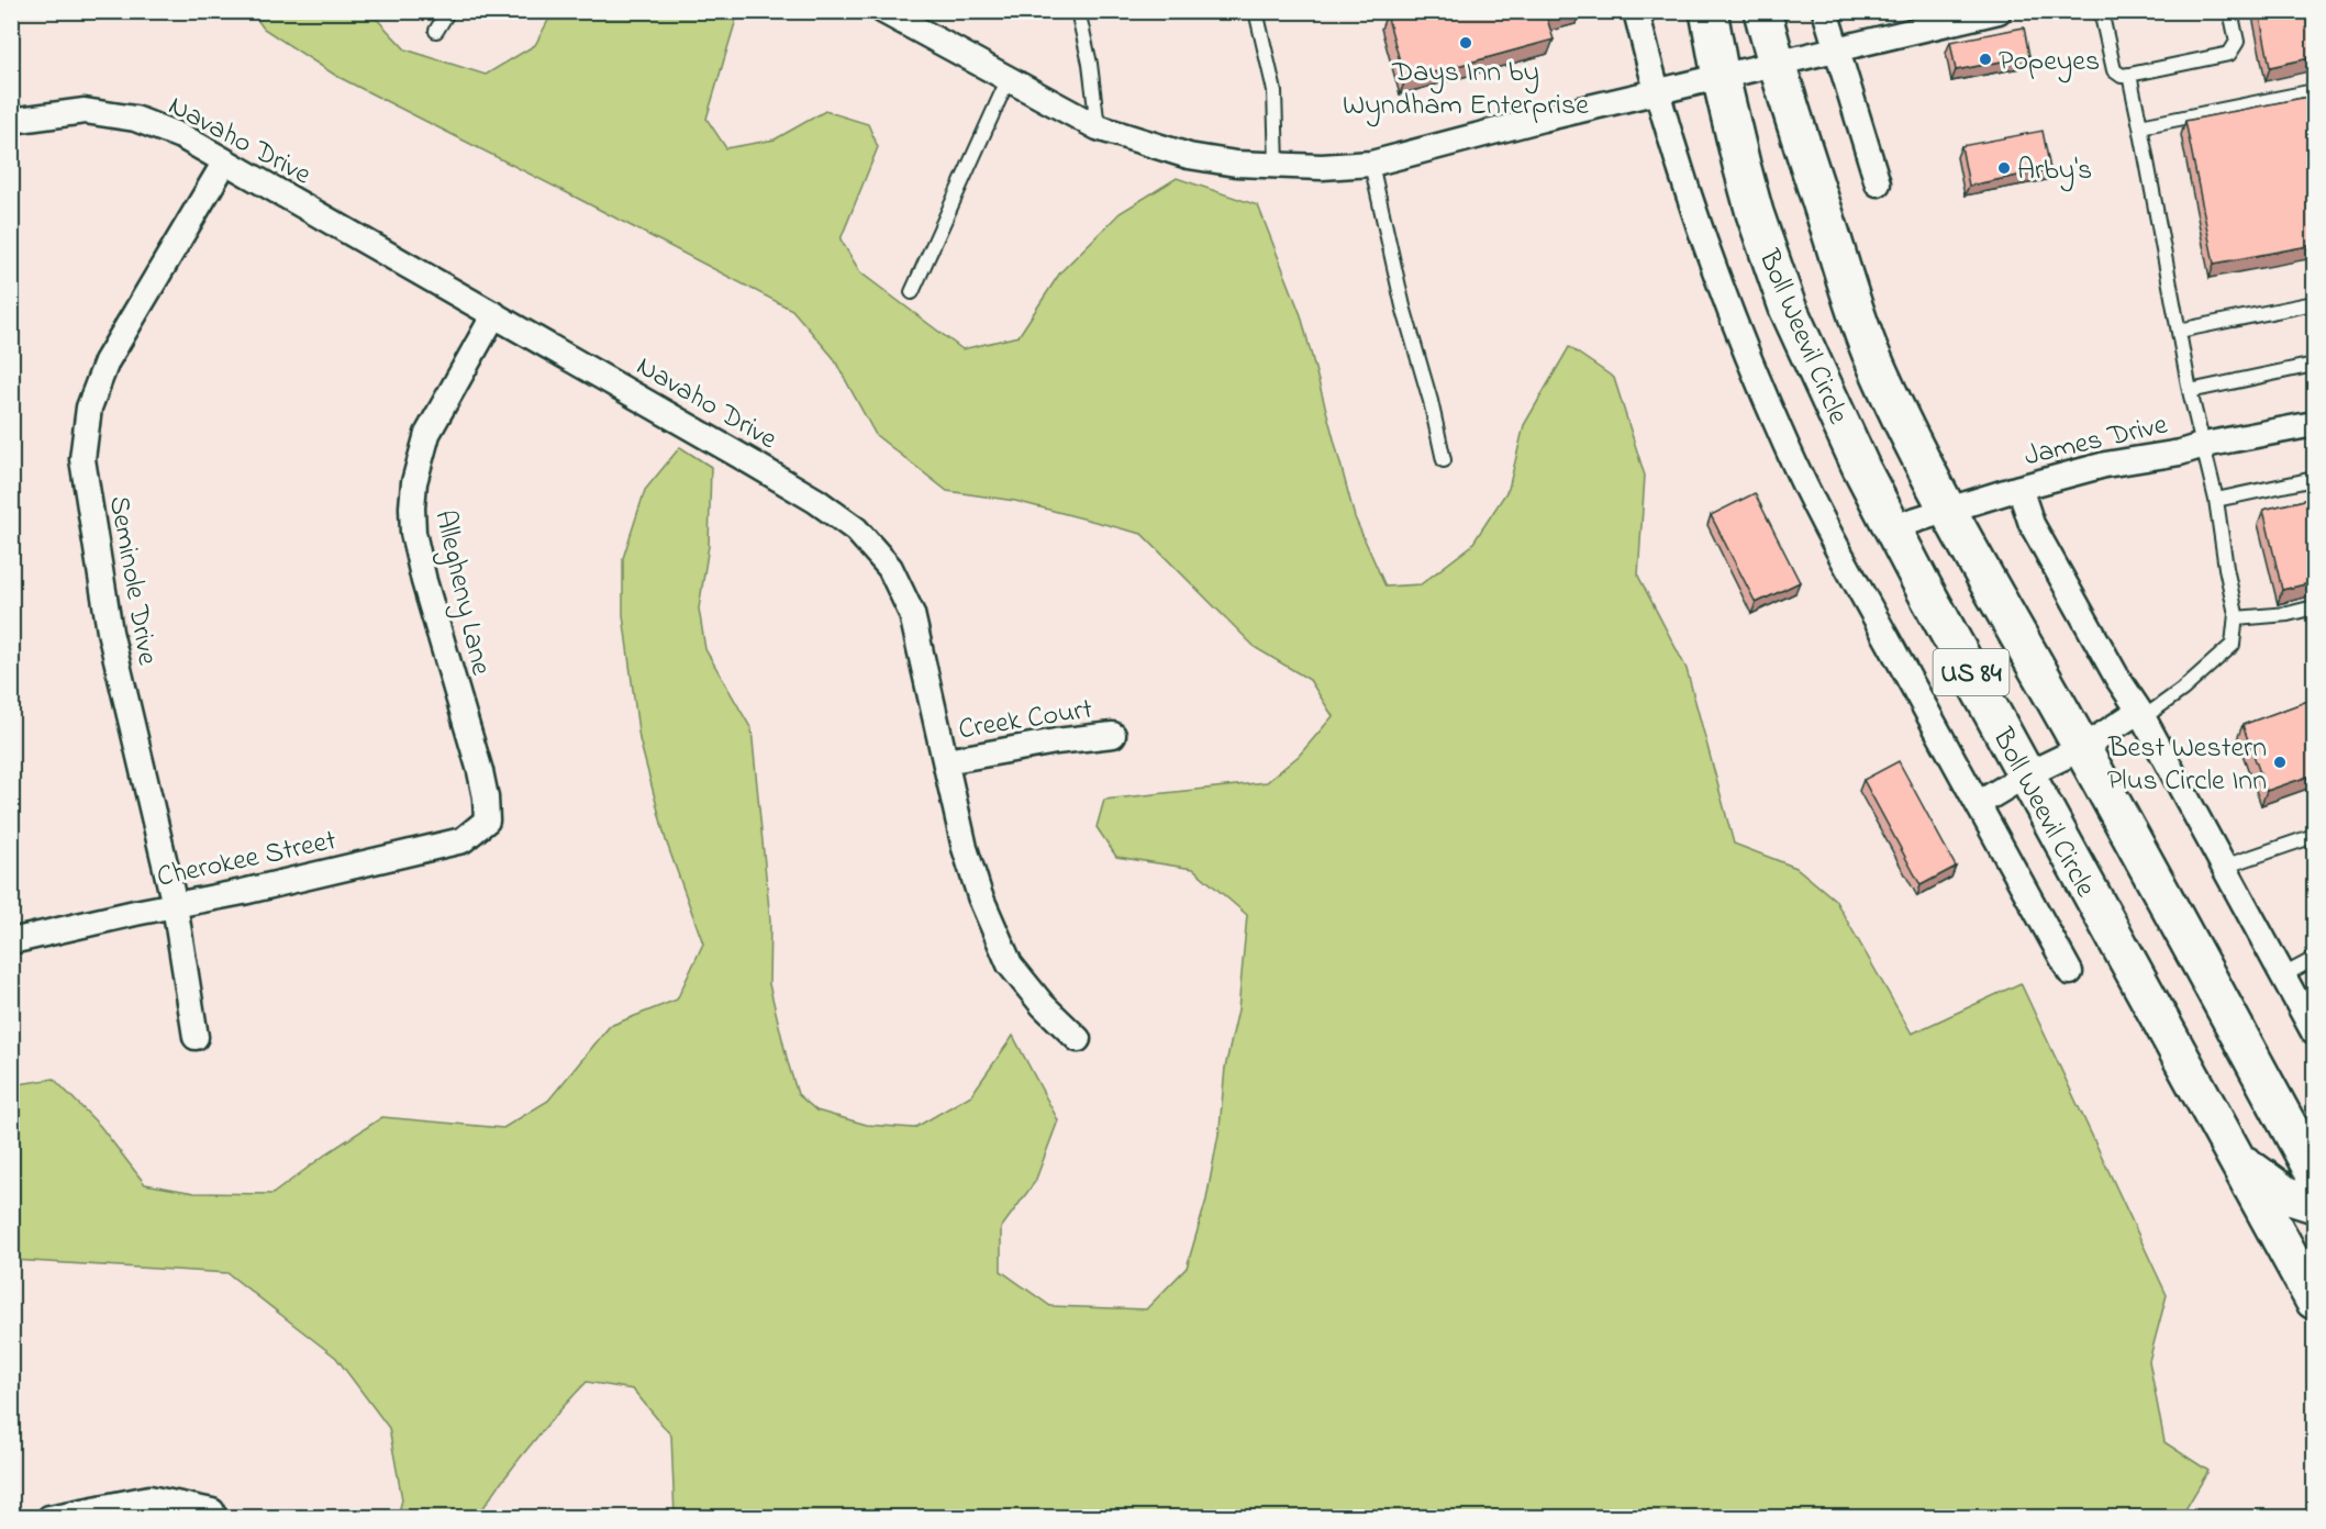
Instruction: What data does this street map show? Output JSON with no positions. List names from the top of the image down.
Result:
{
  "streets": {
    "highway": ["Boll Weevil Circle", "US 84"],
    "street": [
      "Navaho Drive",
      "James Drive",
      "Seminole Drive",
      "Allegheny Lane",
      "Creek Court",
      "Cherokee Street"
    ]
  },
  "crossings": [
    ["Navaho Drive", "Seminole Drive"],
    ["Navaho Drive", "Allegheny Lane"],
    ["Navaho Drive", "Creek Court"],
    ["Boll Weevil Circle", "James Drive"],
    ["Seminole Drive", "Cherokee Street"],
    ["Allegheny Lane", "Cherokee Street"]
  ],
  "places": [
    "Days Inn by Wyndham Enterprise",
    "Popeyes",
    "Arby's",
    "Best Western Plus Circle Inn"
  ]
}
